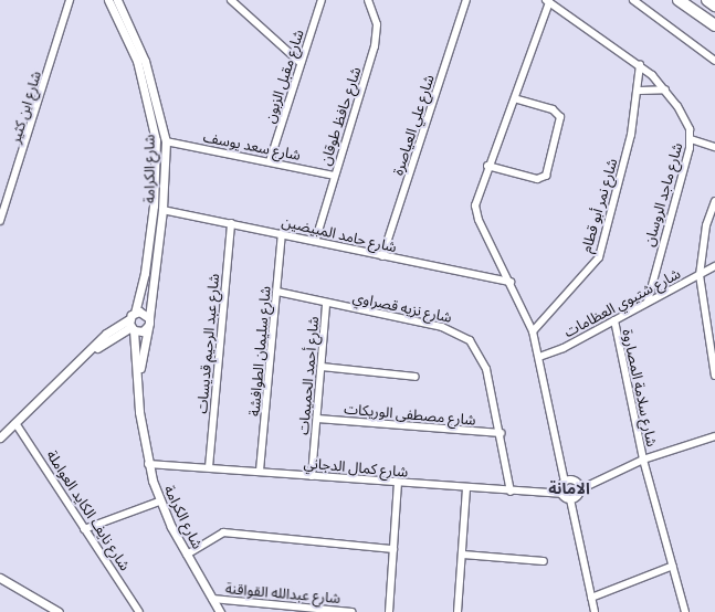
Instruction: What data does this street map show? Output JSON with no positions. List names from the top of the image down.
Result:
{
  "streets": {
    "street": [
      "شارع مقبل الزبون",
      "شارع ابن كثير",
      "شارع حافظ طوقان",
      "شارع علي العياصرة",
      "شارع سعد يوسف",
      "شارع الكرامة",
      "شارع ماجد الروسان",
      "شارع نمر أبو قطام",
      "شارع حامد المبيضين",
      "شارع شتيوي العظامات",
      "شارع نزيه قصراوي",
      "شارع عبد الرحيم قديسات",
      "شارع سليمان الطوافشة",
      "شارع أحمد الحميمات",
      "شارع سلامة المصاروة",
      "شارع مصطفى الوريكات",
      "شارع كمال الدجاني",
      "شارع نايف الكايد العواملة",
      "شارع عبدالله القواقنة"
    ]
  },
  "crossings": [
    ["شارع مقبل الزبون", "شارع سعد يوسف"],
    ["شارع حافظ طوقان", "شارع سعد يوسف"],
    ["شارع حافظ طوقان", "شارع حامد المبيضين"],
    ["شارع علي العياصرة", "شارع حامد المبيضين"],
    ["شارع سعد يوسف", "شارع الكرامة"],
    ["شارع الكرامة", "شارع حامد المبيضين"],
    ["شارع الكرامة", "شارع كمال الدجاني"],
    ["شارع الكرامة", "شارع عبدالله القواقنة"],
    ["شارع ماجد الروسان", "شارع نمر أبو قطام"],
    ["شارع ماجد الروسان", "شارع شتيوي العظامات"],
    ["شارع حامد المبيضين", "شارع عبد الرحيم قديسات"],
    ["شارع حامد المبيضين", "شارع سليمان الطوافشة"],
    ["شارع شتيوي العظامات", "شارع سلامة المصاروة"],
    ["شارع نزيه قصراوي", "شارع سليمان الطوافشة"],
    ["شارع نزيه قصراوي", "شارع أحمد الحميمات"],
    ["شارع نزيه قصراوي", "شارع مصطفى الوريكات"],
    ["شارع نزيه قصراوي", "شارع كمال الدجاني"],
    ["شارع عبد الرحيم قديسات", "شارع كمال الدجاني"],
    ["شارع سليمان الطوافشة", "شارع كمال الدجاني"],
    ["شارع أحمد الحميمات", "شارع مصطفى الوريكات"],
    ["شارع أحمد الحميمات", "شارع كمال الدجاني"]
  ],
  "districts": ["الامانة"]
}
